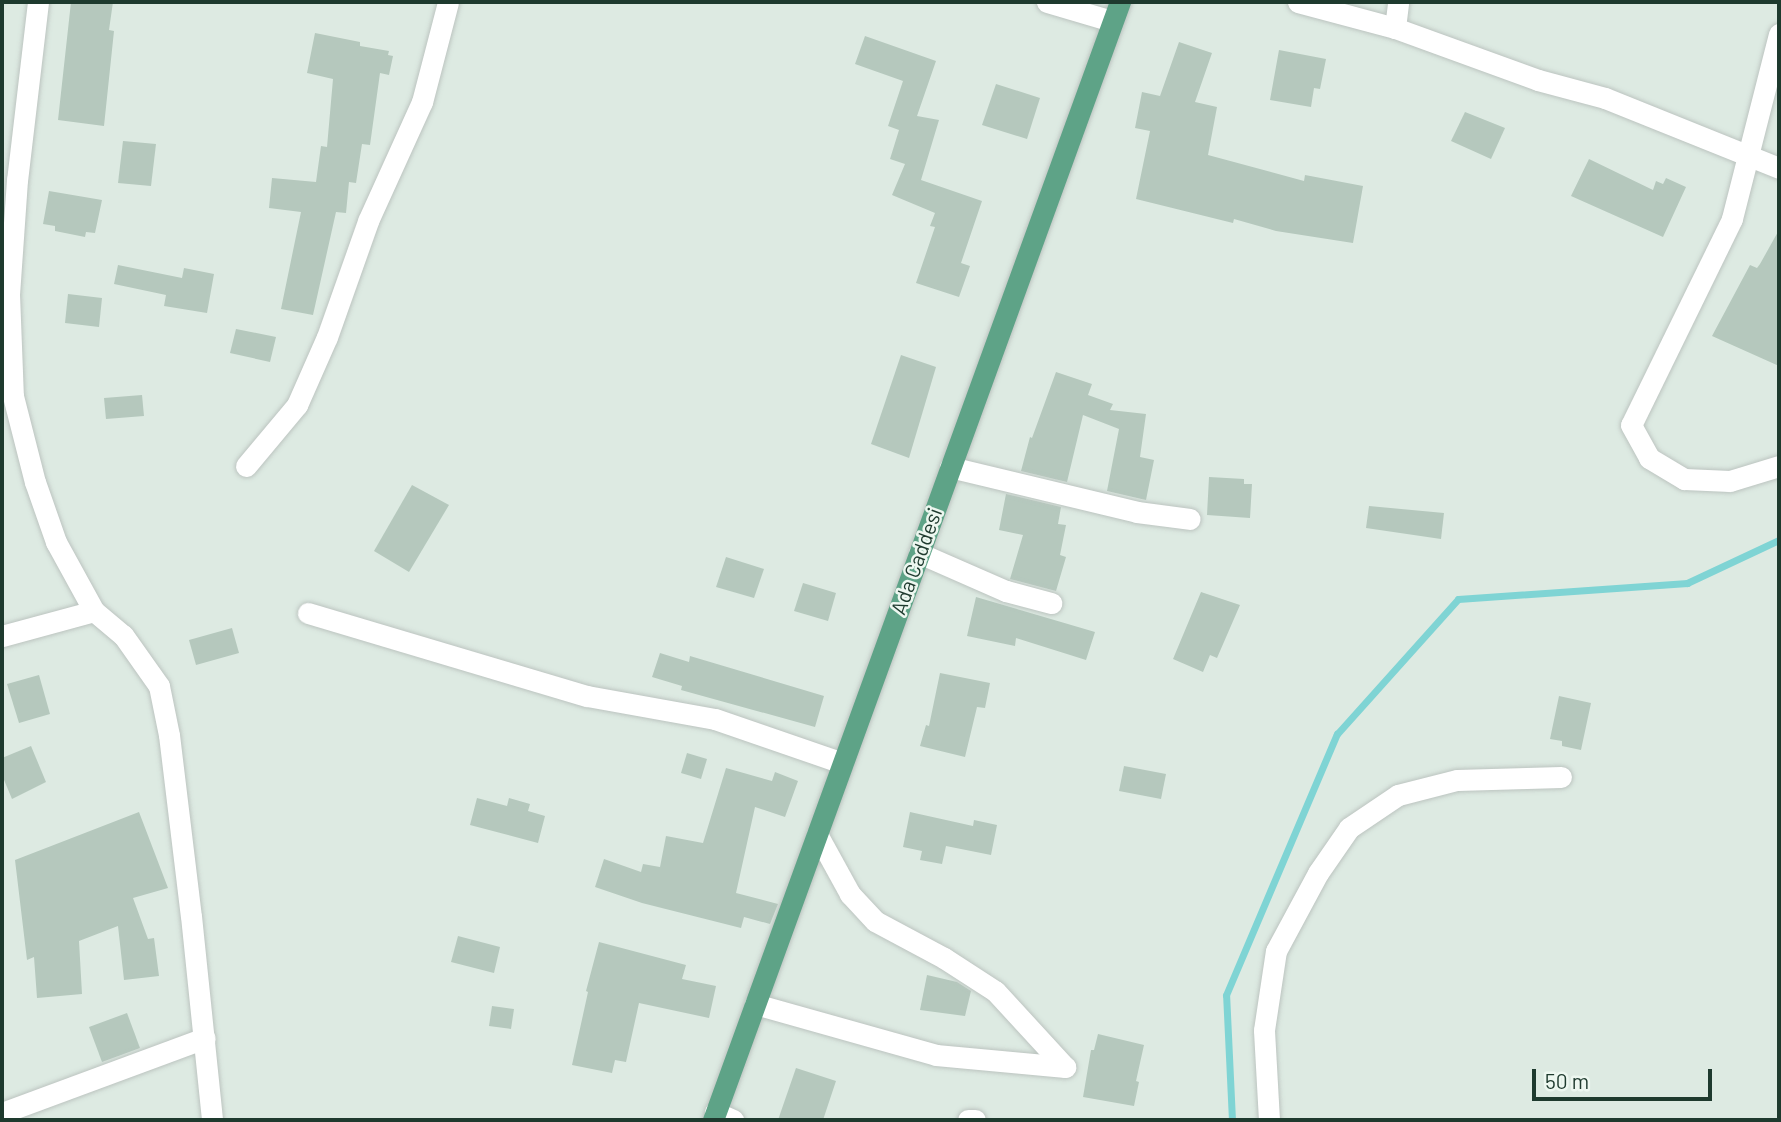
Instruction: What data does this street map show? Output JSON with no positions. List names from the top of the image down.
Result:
{
  "streets": {
    "main road": ["Ada Caddesi"]
  },
  "scale_bar": "50 m"
}
